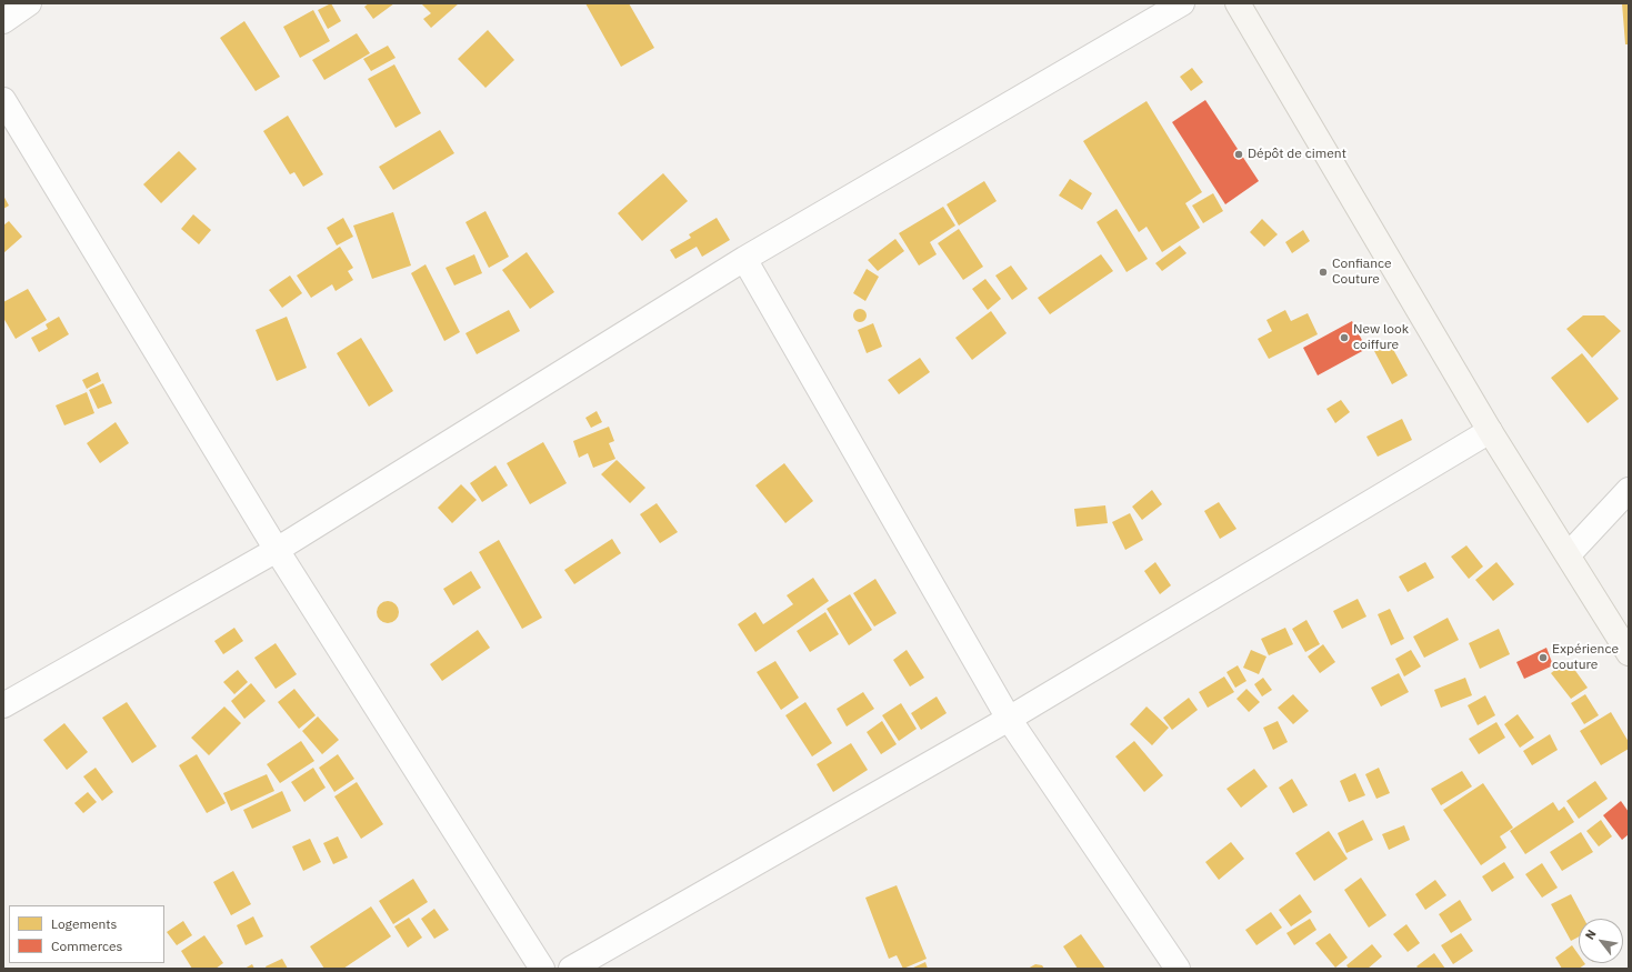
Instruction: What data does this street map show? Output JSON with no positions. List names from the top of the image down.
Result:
{
  "places": [
    "Dépôt de ciment",
    "Confiance Couture",
    "New look coiffure",
    "Expérience couture"
  ],
  "legend": ["Logements", "Commerces"],
  "north": "top left"
}
